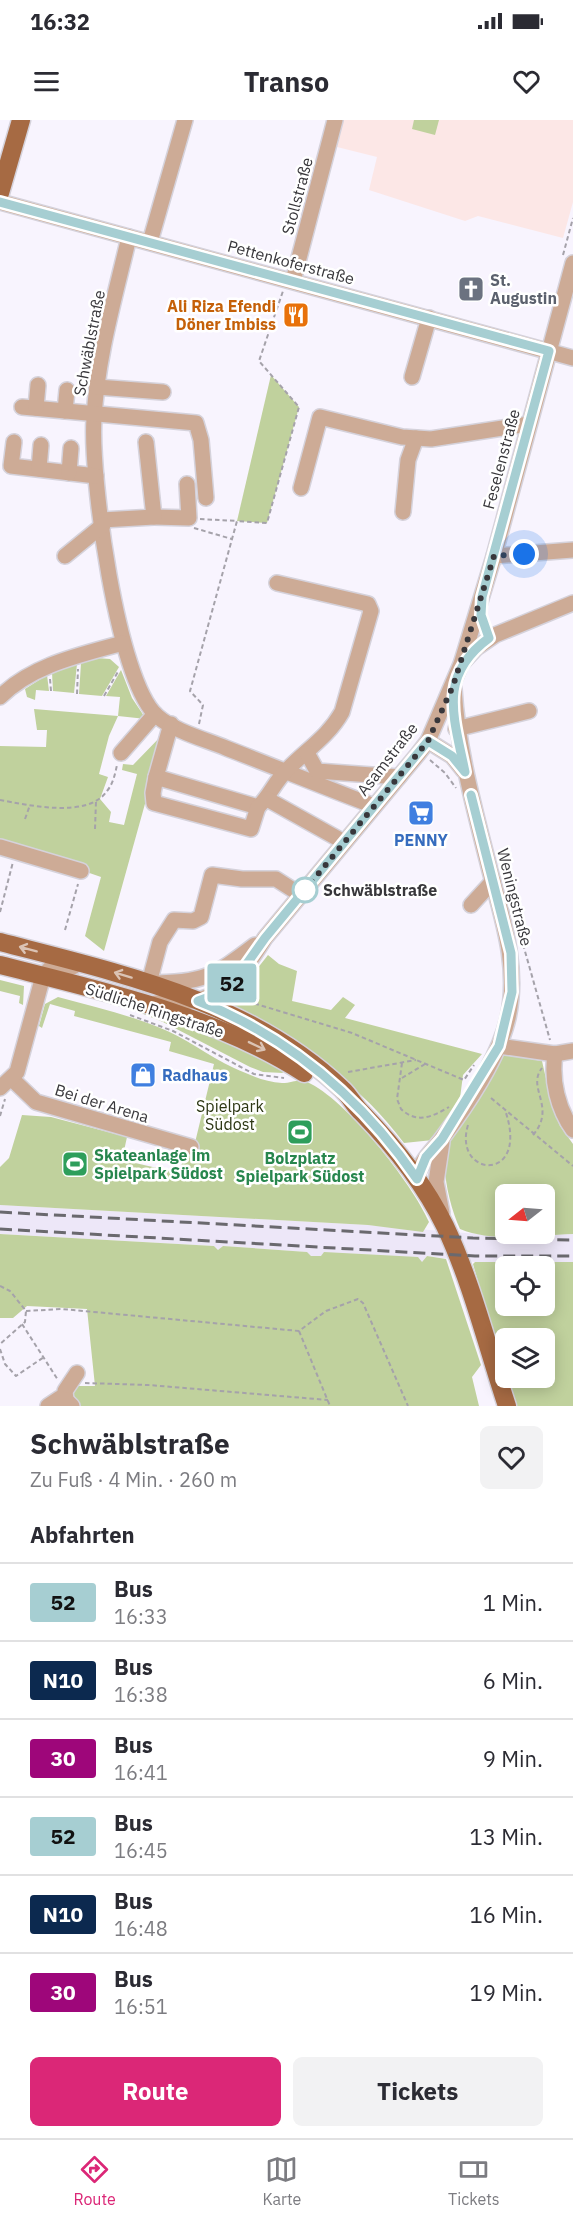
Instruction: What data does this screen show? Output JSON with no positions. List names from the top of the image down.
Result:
{
  "streets": {
    "main road": ["Südliche Ringstraße"],
    "street": [
      "Stollstraße",
      "Pettenkoferstraße",
      "Schwäblstraße",
      "Feselenstraße",
      "Asamstraße",
      "Weningstraße",
      "Bei der Arena"
    ]
  },
  "crossings": [
    ["Stollstraße", "Pettenkoferstraße"],
    ["Pettenkoferstraße", "Schwäblstraße"],
    ["Pettenkoferstraße", "Feselenstraße"],
    ["Schwäblstraße", "Asamstraße"],
    ["Feselenstraße", "Asamstraße"],
    ["Asamstraße", "Weningstraße"],
    ["Asamstraße", "Südliche Ringstraße"],
    ["Weningstraße", "Südliche Ringstraße"],
    ["Südliche Ringstraße", "Bei der Arena"]
  ],
  "parks": ["Spielpark Südost"],
  "places": {
    "church": ["St. Augustin"],
    "restaurant": ["Ali Riza Efendi Döner Imbiss"],
    "supermarket": ["PENNY"],
    "other": ["Schwäblstraße"],
    "shop": ["Radhaus"],
    "sports": ["Bolzplatz Spielpark Südost", "Skateanlage im Spielpark Südost"]
  },
  "lines": ["bus line 52"],
  "north": "left",
  "page": {
    "status": "16:32",
    "header": "Transo",
    "on_map": "52",
    "heading": [
      ["Schwäblstraße", "Zu Fuß · 4 Min. · 260 m"],
      "Abfahrten"
    ],
    "list": [
      {
        "mark": "52",
        "name": "Bus",
        "note": "16:33",
        "value": "1 Min."
      },
      {
        "mark": "N10",
        "name": "Bus",
        "note": "16:38",
        "value": "6 Min."
      },
      {
        "mark": "30",
        "name": "Bus",
        "note": "16:41",
        "value": "9 Min."
      },
      {
        "mark": "52",
        "name": "Bus",
        "note": "16:45",
        "value": "13 Min."
      },
      {
        "mark": "N10",
        "name": "Bus",
        "note": "16:48",
        "value": "16 Min."
      },
      {
        "mark": "30",
        "name": "Bus",
        "note": "16:51",
        "value": "19 Min."
      }
    ],
    "buttons": ["Route", "Tickets"],
    "tabs": ["Route", "Karte", "Tickets"]
  }
}
